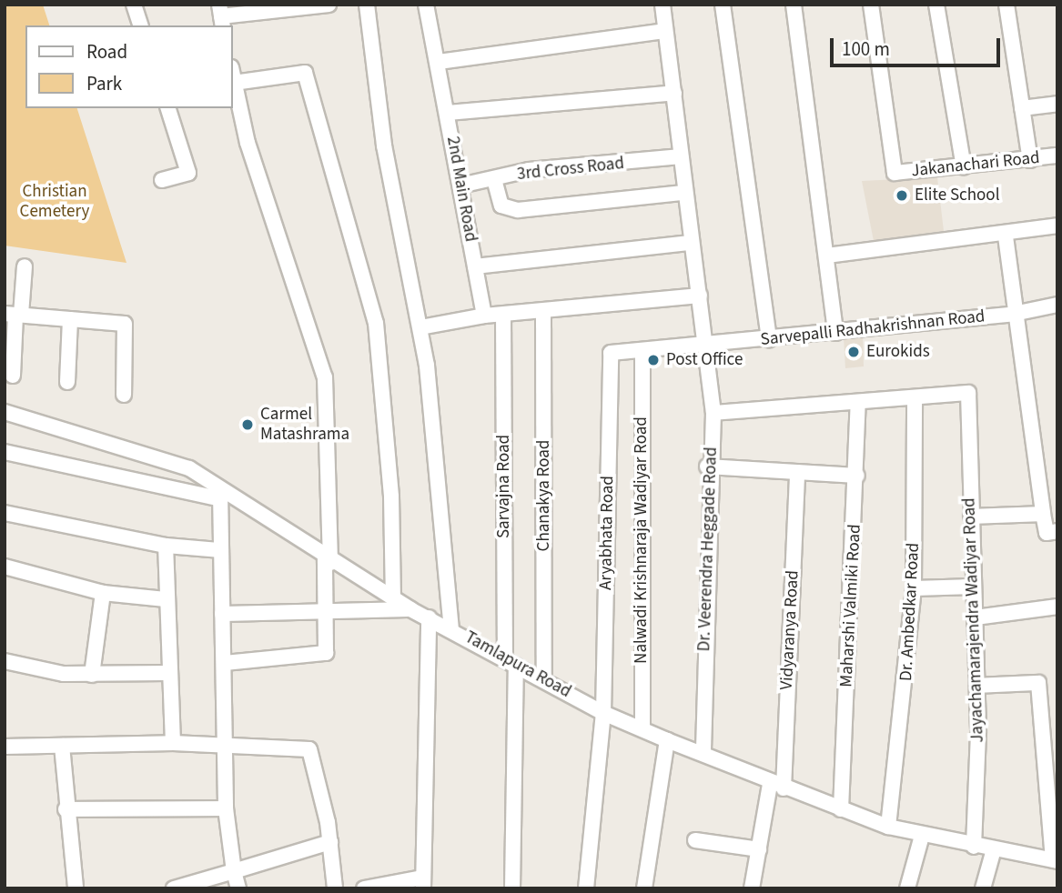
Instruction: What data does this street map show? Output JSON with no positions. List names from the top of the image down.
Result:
{
  "streets": {
    "street": [
      "Jakanachari Road",
      "3rd Cross Road",
      "2nd Main Road",
      "Sarvepalli Radhakrishnan Road",
      "Sarvajna Road",
      "Chanakya Road",
      "Aryabhata Road",
      "Nalwadi Krishnaraja Wadiyar Road",
      "Dr. Veerendra Heggade Road",
      "Maharshi Valmiki Road",
      "Dr. Ambedkar Road",
      "Jayachamarajendra Wadiyar Road",
      "Vidyaranya Road",
      "Tamlapura Road"
    ]
  },
  "crossings": [
    ["3rd Cross Road", "2nd Main Road"],
    ["3rd Cross Road", "Dr. Veerendra Heggade Road"],
    ["Sarvepalli Radhakrishnan Road", "Aryabhata Road"],
    ["Sarvepalli Radhakrishnan Road", "Nalwadi Krishnaraja Wadiyar Road"],
    ["Sarvepalli Radhakrishnan Road", "Dr. Veerendra Heggade Road"],
    ["Sarvajna Road", "Tamlapura Road"],
    ["Chanakya Road", "Tamlapura Road"],
    ["Aryabhata Road", "Tamlapura Road"],
    ["Nalwadi Krishnaraja Wadiyar Road", "Tamlapura Road"],
    ["Dr. Veerendra Heggade Road", "Tamlapura Road"],
    ["Maharshi Valmiki Road", "Tamlapura Road"],
    ["Dr. Ambedkar Road", "Jayachamarajendra Wadiyar Road"],
    ["Dr. Ambedkar Road", "Tamlapura Road"],
    ["Jayachamarajendra Wadiyar Road", "Tamlapura Road"],
    ["Vidyaranya Road", "Tamlapura Road"]
  ],
  "parks": ["Christian Cemetery"],
  "places": [
    "Elite School",
    "Eurokids",
    "Post Office",
    "Carmel Matashrama"
  ],
  "legend": ["Road", "Park"],
  "scale_bar": "100 m"
}
